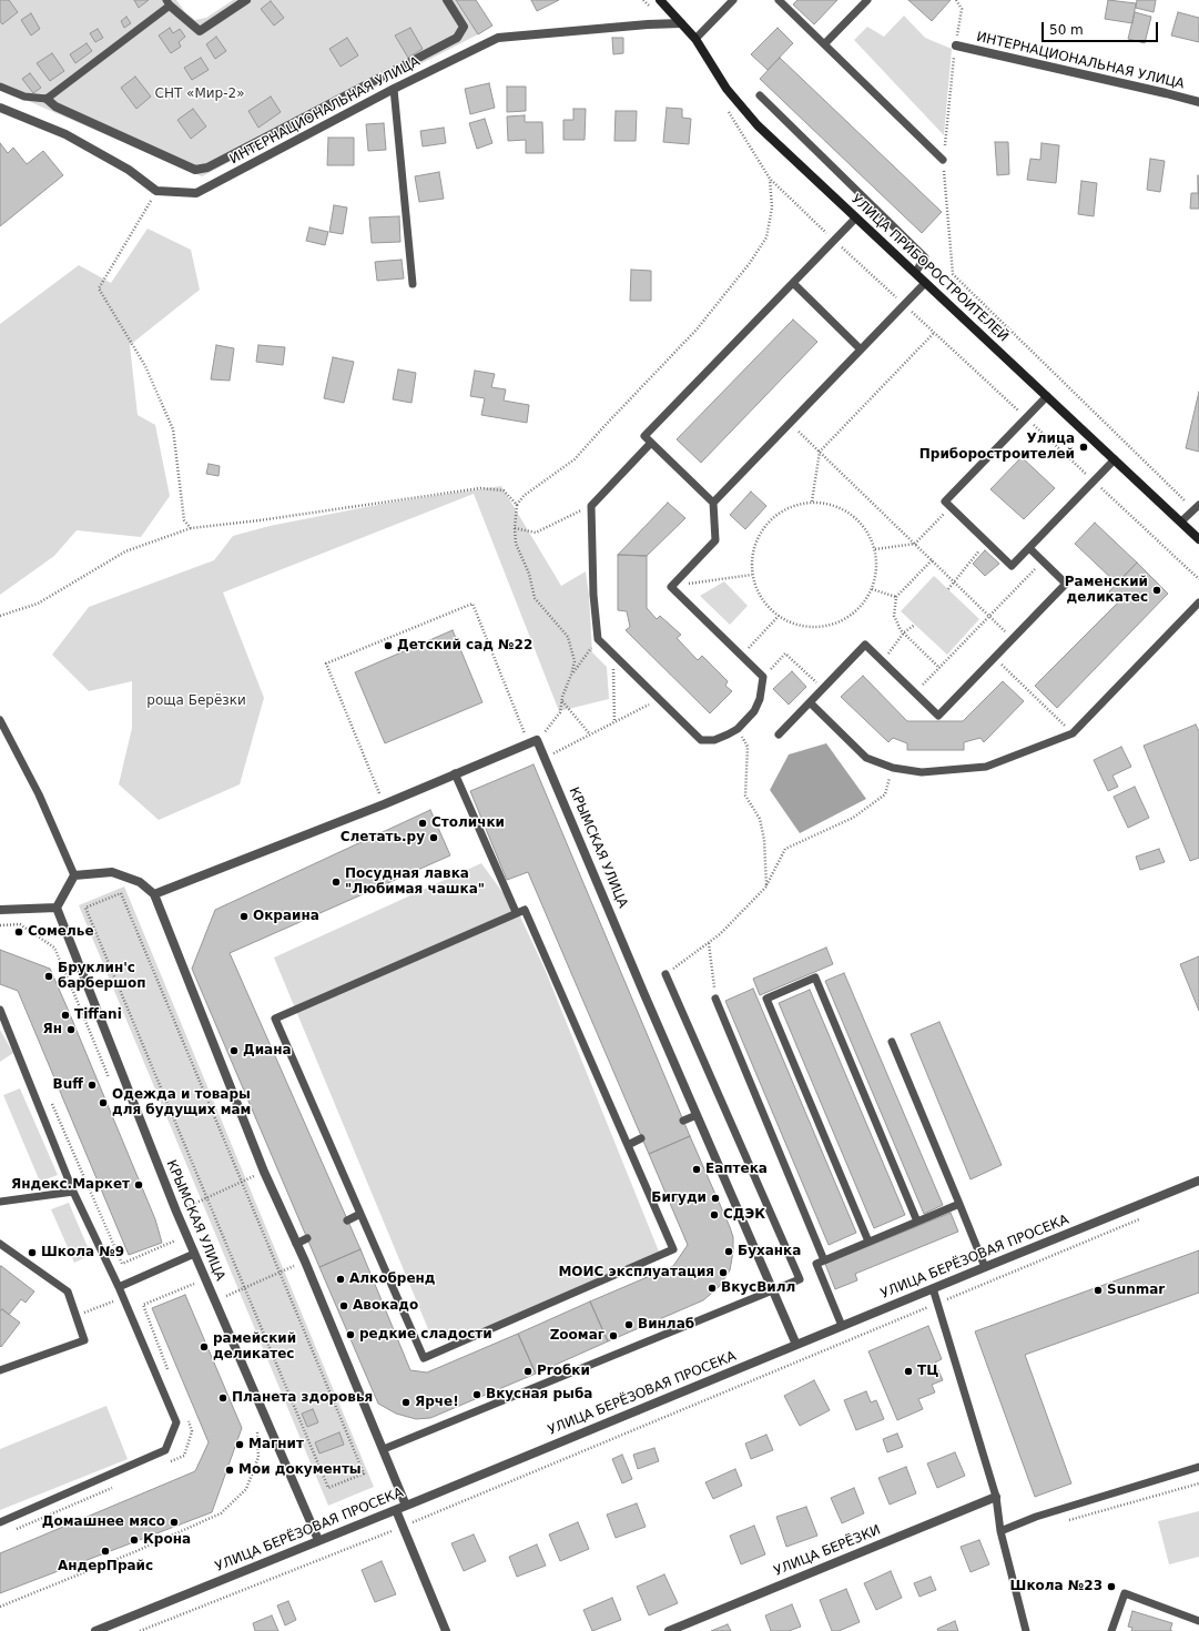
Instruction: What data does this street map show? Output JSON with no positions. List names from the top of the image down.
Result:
{
  "streets": {
    "street": [
      "ИНТЕРНАЦИОНАЛЬНАЯ УЛИЦА",
      "УЛИЦА ПРИБОРОСТРОИТЕЛЕЙ",
      "КРЫМСКАЯ УЛИЦА",
      "УЛИЦА БЕРЁЗОВАЯ ПРОСЕКА",
      "УЛИЦА БЕРЁЗКИ"
    ]
  },
  "crossings": [
    ["ИНТЕРНАЦИОНАЛЬНАЯ УЛИЦА", "УЛИЦА ПРИБОРОСТРОИТЕЛЕЙ"],
    ["КРЫМСКАЯ УЛИЦА", "УЛИЦА БЕРЁЗОВАЯ ПРОСЕКА"]
  ],
  "parks": ["СНТ «Мир-2»", "роща Берёзки"],
  "places": [
    "Улица Приборостроителей",
    "Раменский деликатес",
    "Детский сад №22",
    "Столички",
    "Слетать.ру",
    "Посудная лавка \"Любимая чашка\"",
    "Окраина",
    "Сомелье",
    "Бруклин'с барбершоп",
    "Tiffani",
    "Ян",
    "Диана",
    "Buff",
    "Одежда и товары для будущих мам",
    "Еаптека",
    "Яндекс.Маркет",
    "Бигуди",
    "СДЭК",
    "Буханка",
    "Школа №9",
    "МОИС эксплуатация",
    "Алкобренд",
    "ВкусВилл",
    "Sunmar",
    "Авокадо",
    "Винлаб",
    "редкие сладости",
    "Zooмаг",
    "рамейский деликатес",
    "Proбки",
    "ТЦ",
    "Вкусная рыба",
    "Планета здоровья",
    "Ярче!",
    "Магнит",
    "Мои документы",
    "Домашнее мясо",
    "Крона",
    "АндерПрайс",
    "Школа №23"
  ],
  "scale_bar": "50 m"
}
